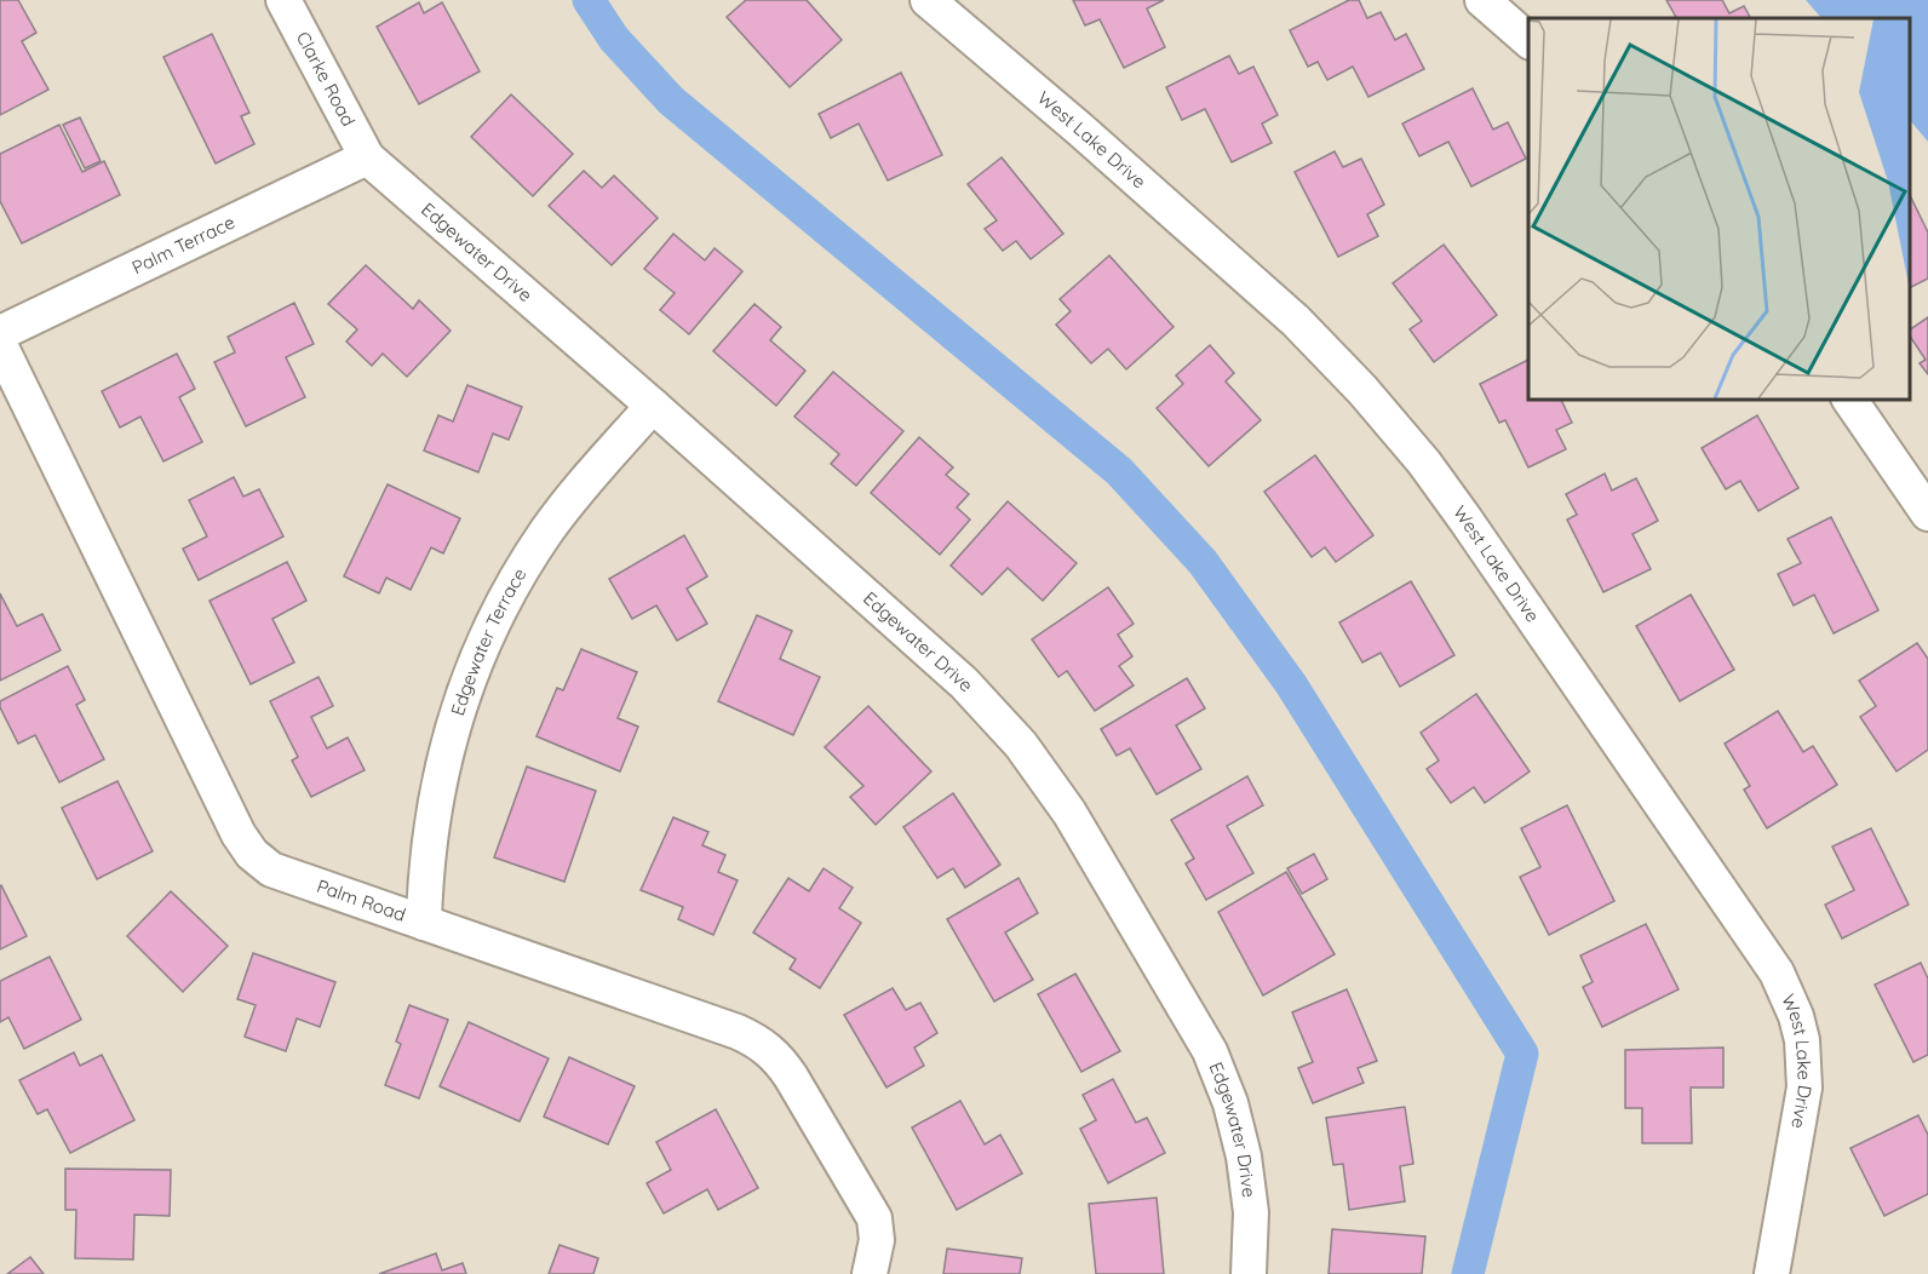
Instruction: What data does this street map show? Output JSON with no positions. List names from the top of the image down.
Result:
{
  "streets": {
    "street": [
      "Clarke Road",
      "West Lake Drive",
      "Palm Terrace",
      "Edgewater Drive",
      "Edgewater Terrace",
      "Palm Road"
    ]
  },
  "crossings": [
    ["Clarke Road", "Palm Terrace"],
    ["Clarke Road", "Edgewater Drive"],
    ["Palm Terrace", "Edgewater Drive"],
    ["Edgewater Drive", "Edgewater Terrace"],
    ["Edgewater Terrace", "Palm Road"]
  ]
}
